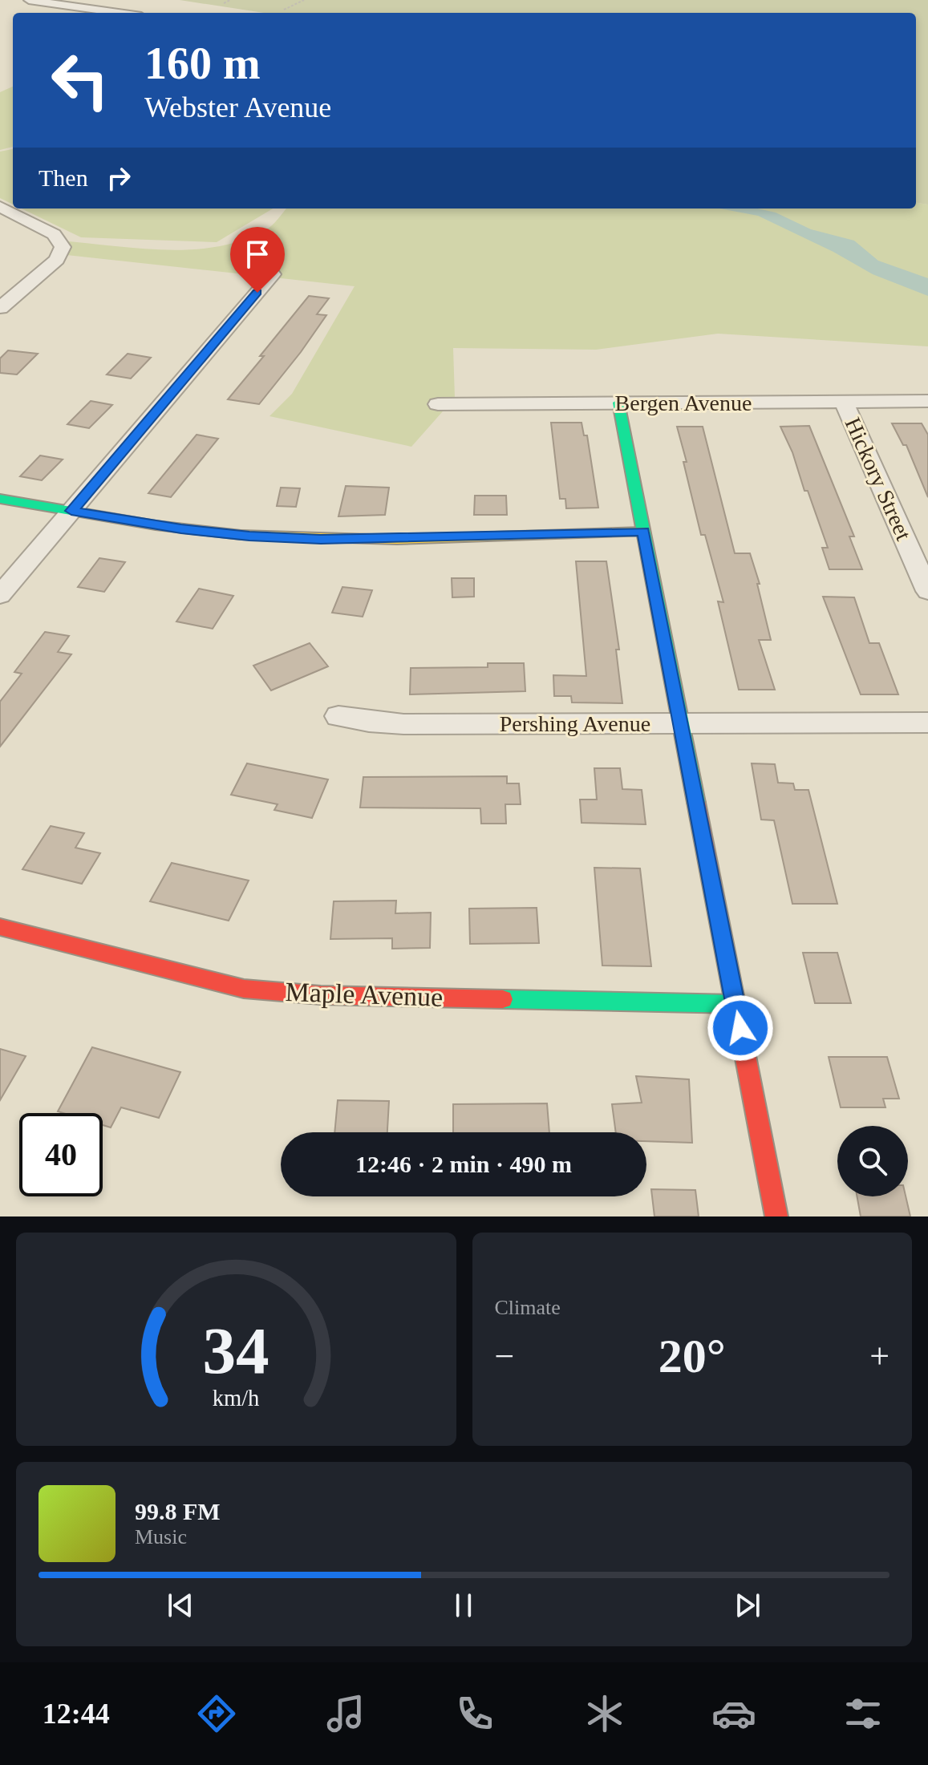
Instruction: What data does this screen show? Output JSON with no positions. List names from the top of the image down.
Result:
{
  "streets": {
    "street": [
      "Bergen Avenue",
      "Hickory Street",
      "Pershing Avenue",
      "Maple Avenue"
    ]
  },
  "crossings": [
    ["Bergen Avenue", "Hickory Street"]
  ],
  "page": {
    "turn": ["160 m", "Webster Avenue"],
    "then": "Then",
    "limit": "40",
    "trip": "12:46 · 2 min · 490 m",
    "tile": "Climate",
    "heat": ["−", "20°", "+"],
    "song": ["99.8 FM", "Music"],
    "tabs": "12:44",
    "gauge": ["34", "km/h"]
  }
}
